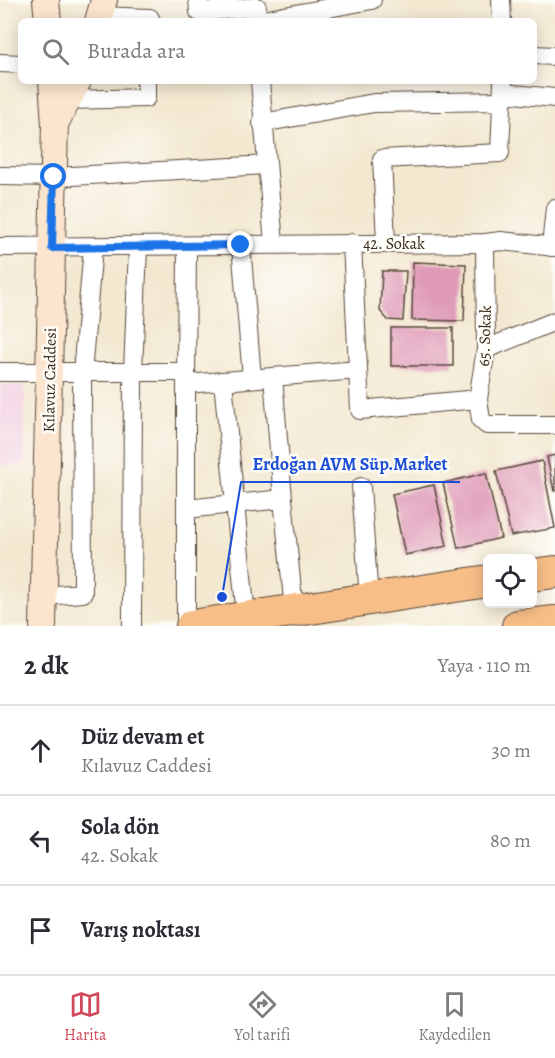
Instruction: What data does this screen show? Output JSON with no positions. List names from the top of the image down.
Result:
{
  "streets": {
    "street": ["42. Sokak", "65. Sokak", "Kılavuz Caddesi"]
  },
  "crossings": [
    ["42. Sokak", "65. Sokak"],
    ["42. Sokak", "Kılavuz Caddesi"]
  ],
  "places": ["Erdoğan AVM Süp.Market"],
  "page": {
    "search": "Burada ara",
    "heading": ["2 dk", "Yaya · 110 m"],
    "list": [
      ["Düz devam et", "Kılavuz Caddesi", "30 m"],
      ["Sola dön", "42. Sokak", "80 m"],
      "Varış noktası"
    ],
    "nav": ["Harita", "Yol tarifi", "Kaydedilen"]
  }
}
